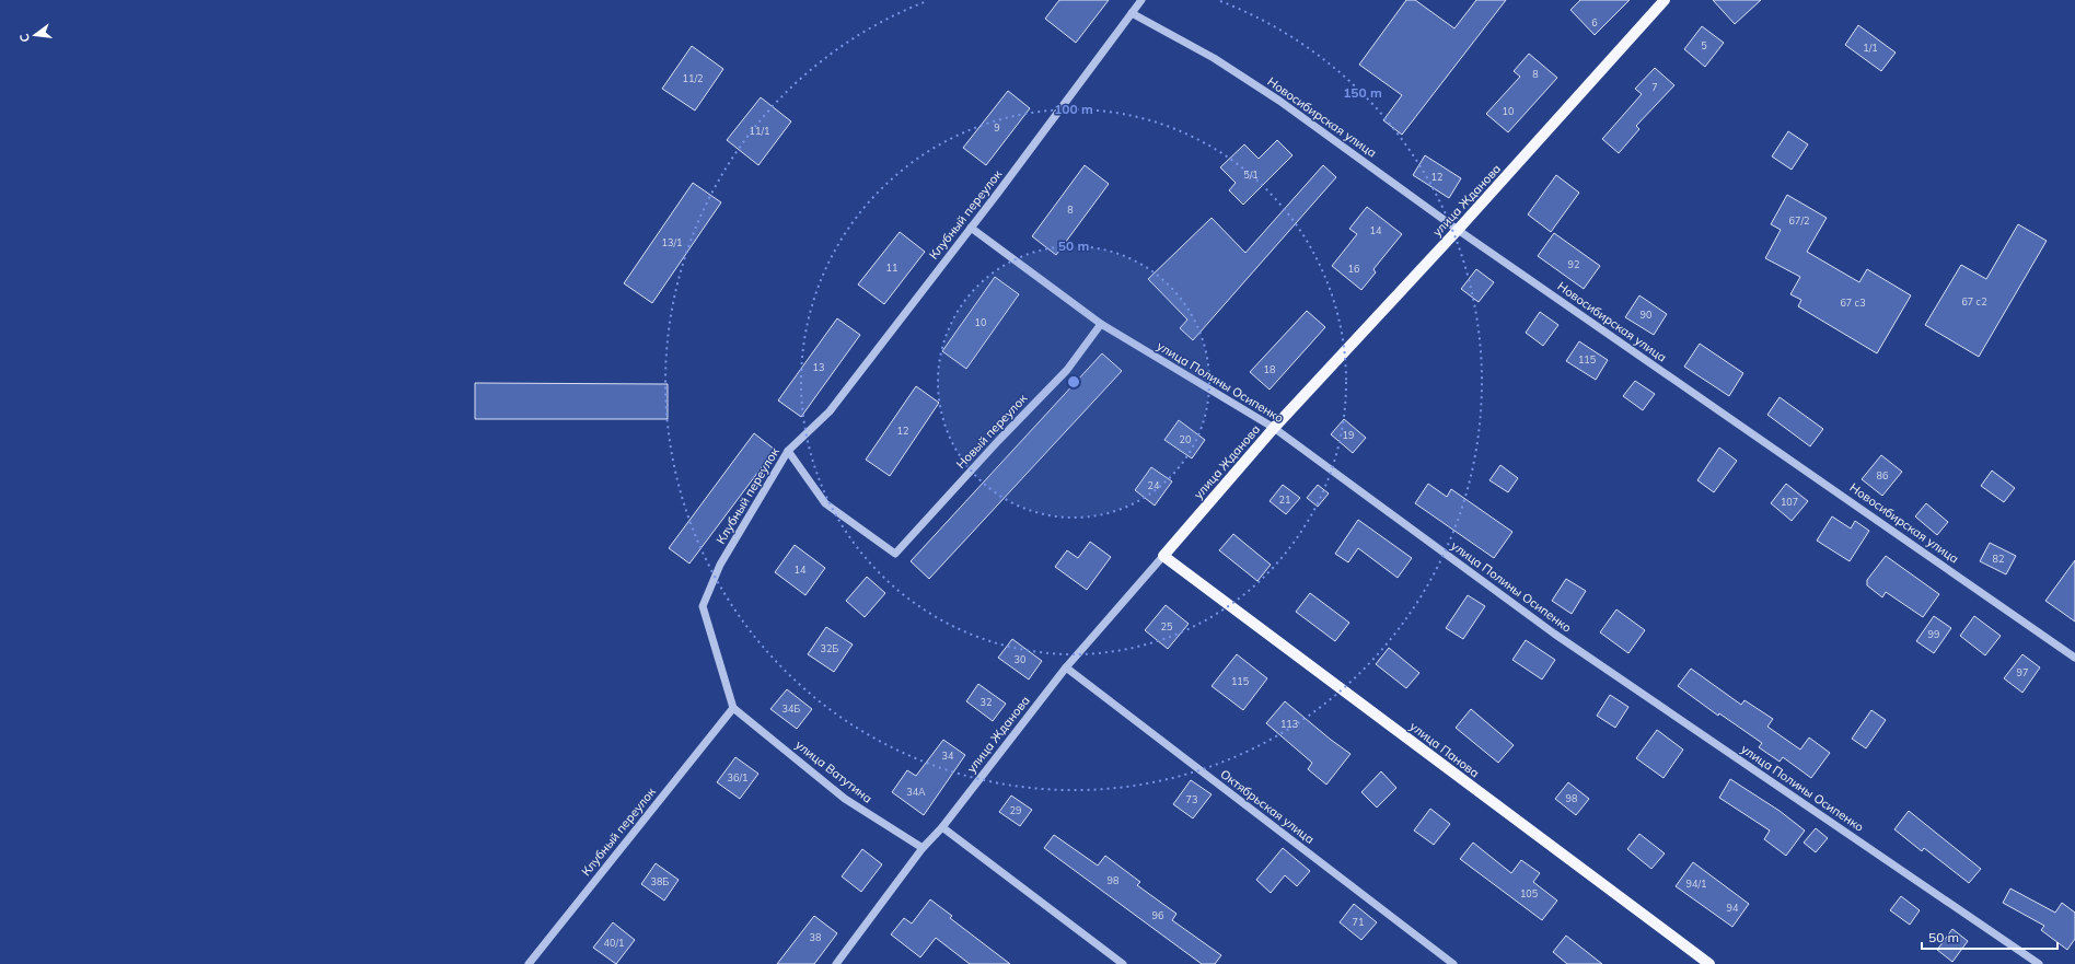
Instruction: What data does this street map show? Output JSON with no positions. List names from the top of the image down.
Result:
{
  "streets": {
    "main road": ["улица Жданова", "улица Панова"],
    "street": [
      "Новосибирская улица",
      "Клубный переулок",
      "улица Полины Осипенко",
      "Новый переулок",
      "улица Ватутина",
      "Октябрьская улица"
    ]
  },
  "crossings": [
    ["Новосибирская улица", "улица Жданова"],
    ["Новосибирская улица", "Клубный переулок"],
    ["улица Жданова", "улица Полины Осипенко"],
    ["улица Жданова", "улица Панова"],
    ["улица Жданова", "улица Ватутина"],
    ["улица Жданова", "Октябрьская улица"],
    ["Клубный переулок", "улица Полины Осипенко"],
    ["Клубный переулок", "Новый переулок"],
    ["Клубный переулок", "улица Ватутина"],
    ["улица Полины Осипенко", "Новый переулок"]
  ],
  "house_numbers": [
    "6",
    "5",
    "1/1",
    "8",
    "11/2",
    "7",
    "10",
    "9",
    "11/1",
    "5/1",
    "12",
    "8",
    "67/2",
    "14",
    "13/1",
    "92",
    "11",
    "16",
    "67 с2",
    "67 с3",
    "90",
    "10",
    "115",
    "13",
    "18",
    "12",
    "19",
    "20",
    "86",
    "24",
    "21",
    "107",
    "82",
    "14",
    "25",
    "99",
    "32Б",
    "30",
    "97",
    "115",
    "32",
    "34Б",
    "113",
    "34",
    "36/1",
    "34А",
    "98",
    "73",
    "29",
    "98",
    "38Б",
    "94/1",
    "105",
    "94",
    "96",
    "71",
    "38",
    "40/1"
  ],
  "scale_bar": "50 m",
  "north": "left",
  "rings": ["150 m", "100 m", "50 m"]
}
